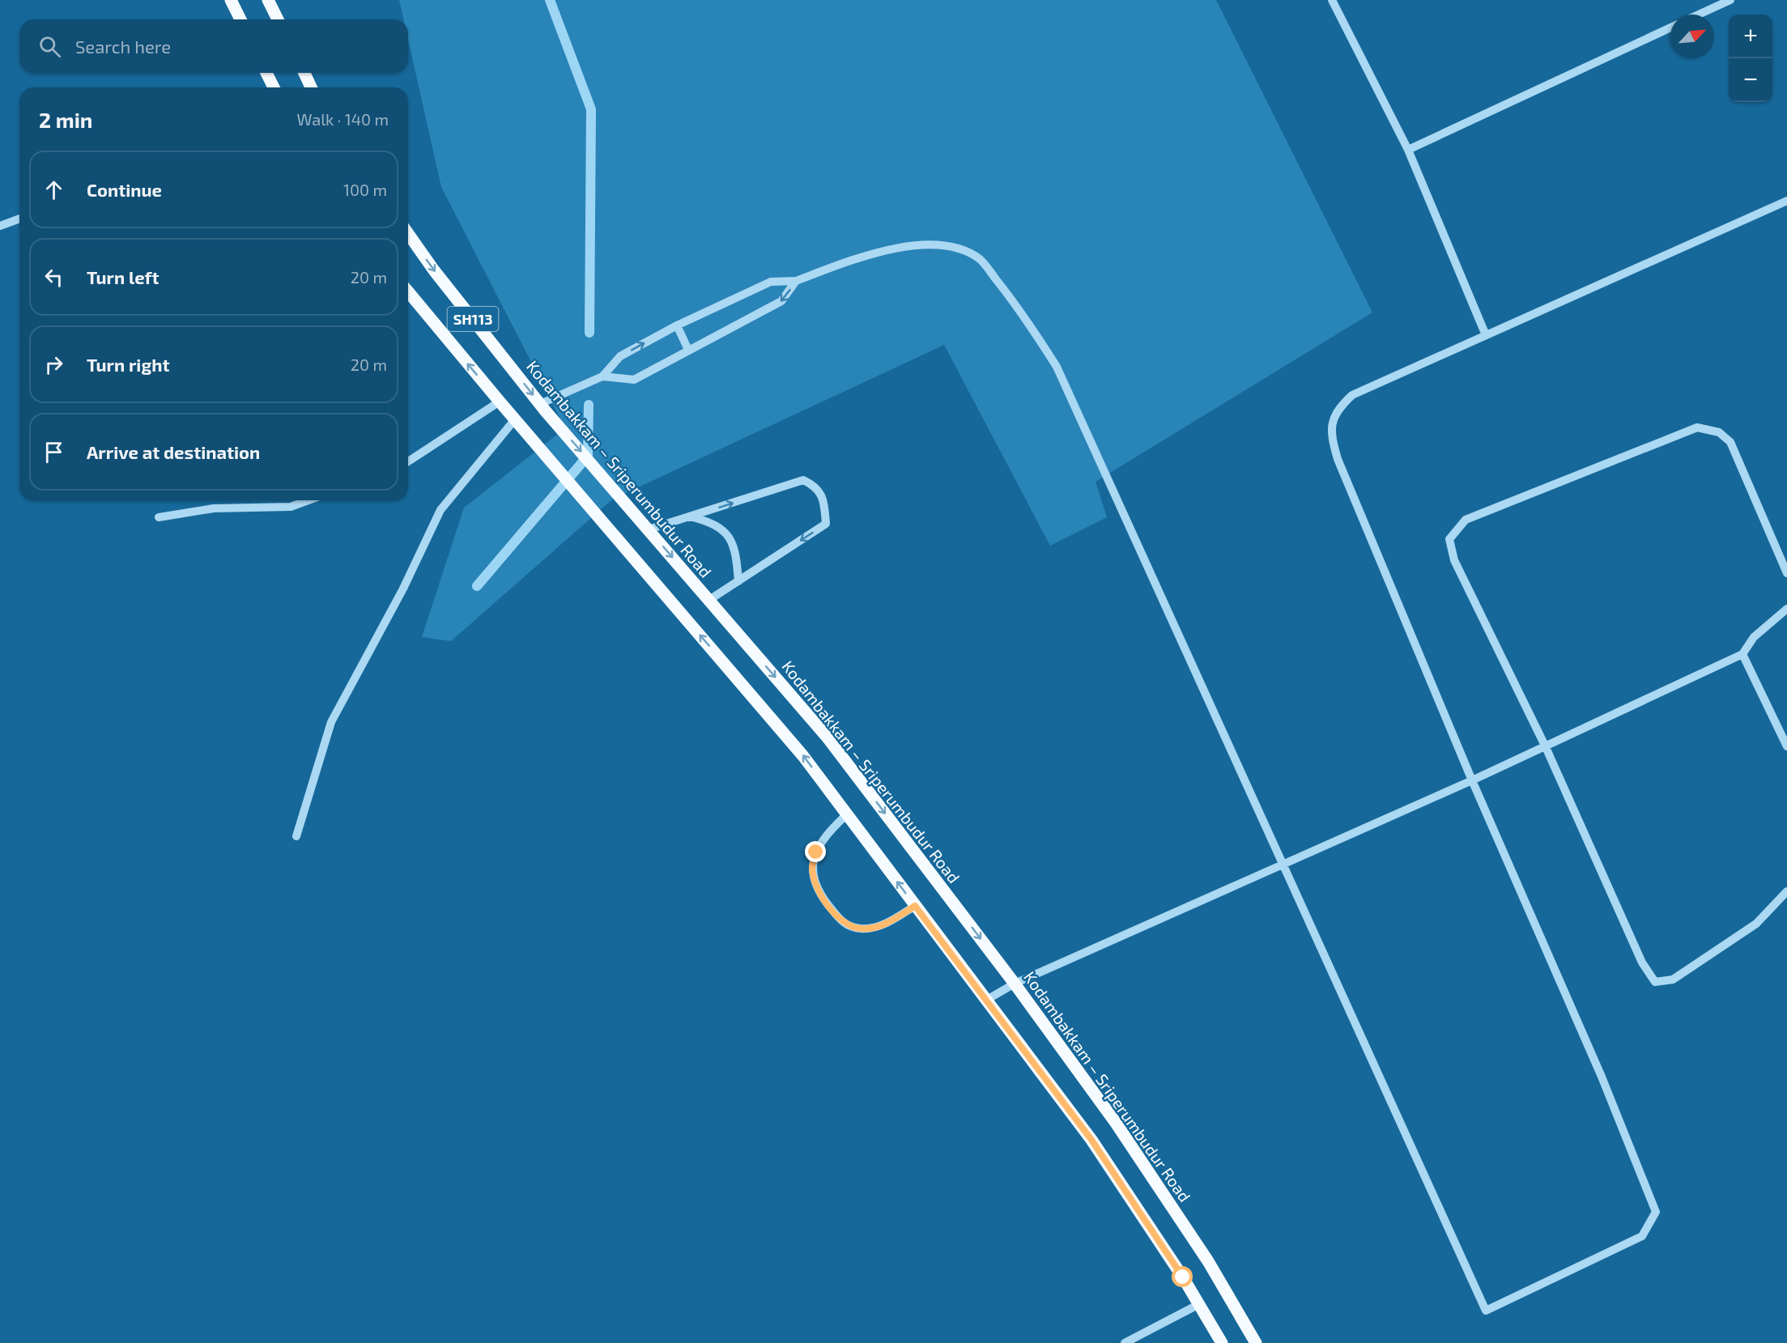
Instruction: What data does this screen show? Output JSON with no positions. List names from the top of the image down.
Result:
{
  "streets": {
    "main road": ["SH113", "Kodambakkam – Sriperumbudur Road"]
  },
  "north": "top right",
  "page": {
    "map_buttons": ["+", "−"],
    "search": "Search here",
    "heading": ["2 min", "Walk · 140 m"],
    "list": [
      ["Continue", "100 m"],
      ["Turn left", "20 m"],
      ["Turn right", "20 m"],
      "Arrive at destination"
    ]
  }
}
